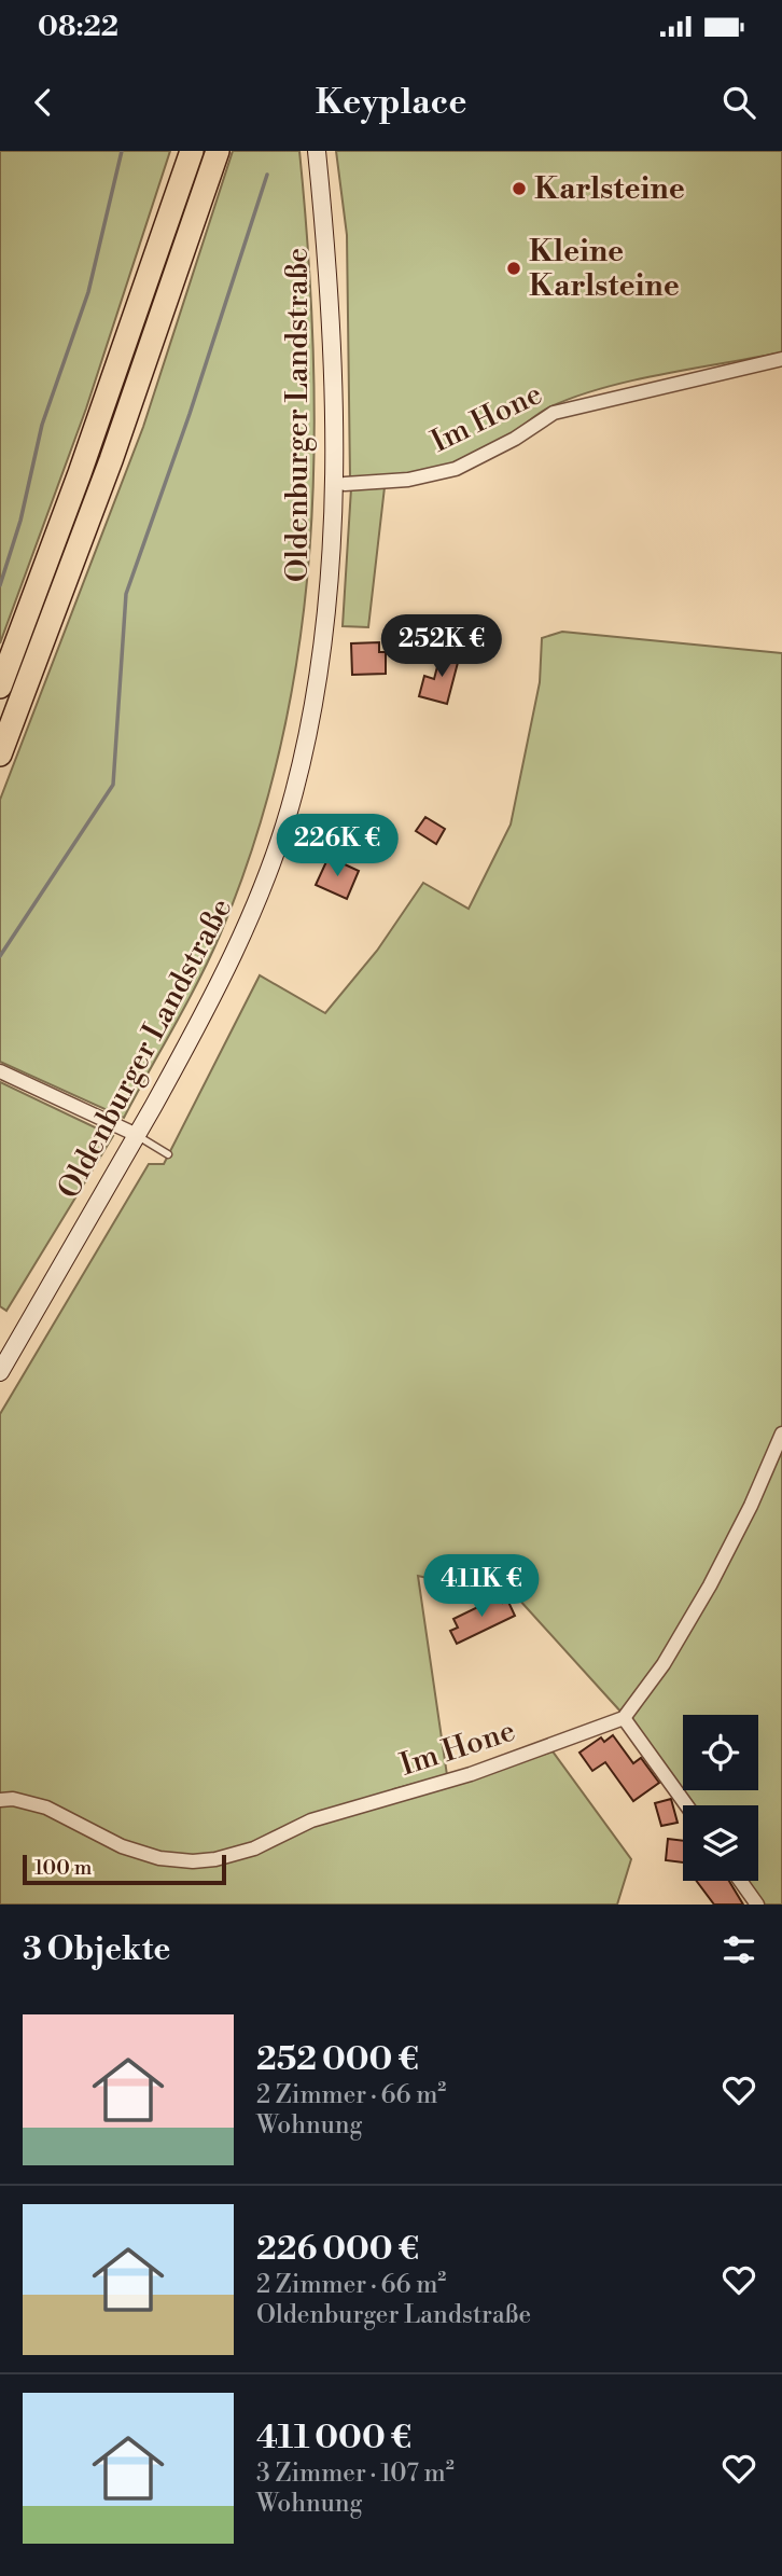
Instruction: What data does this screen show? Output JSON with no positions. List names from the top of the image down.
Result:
{
  "streets": {
    "street": ["Oldenburger Landstraße", "Im Hone"]
  },
  "places": ["Karlsteine", "Kleine Karlsteine"],
  "scale_bar": "100 m",
  "page": {
    "status": "08:22",
    "header": "Keyplace",
    "price": ["252K €", "226K €", "411K €"],
    "scale": "100 m",
    "heading": "3 Objekte",
    "list": [
      {
        "name": "252 000 €",
        "note": "2 Zimmer · 66 m² · Wohnung"
      },
      {
        "name": "226 000 €",
        "note": "2 Zimmer · 66 m² · Oldenburger Landstraße"
      },
      {
        "name": "411 000 €",
        "note": "3 Zimmer · 107 m² · Wohnung"
      }
    ]
  }
}
